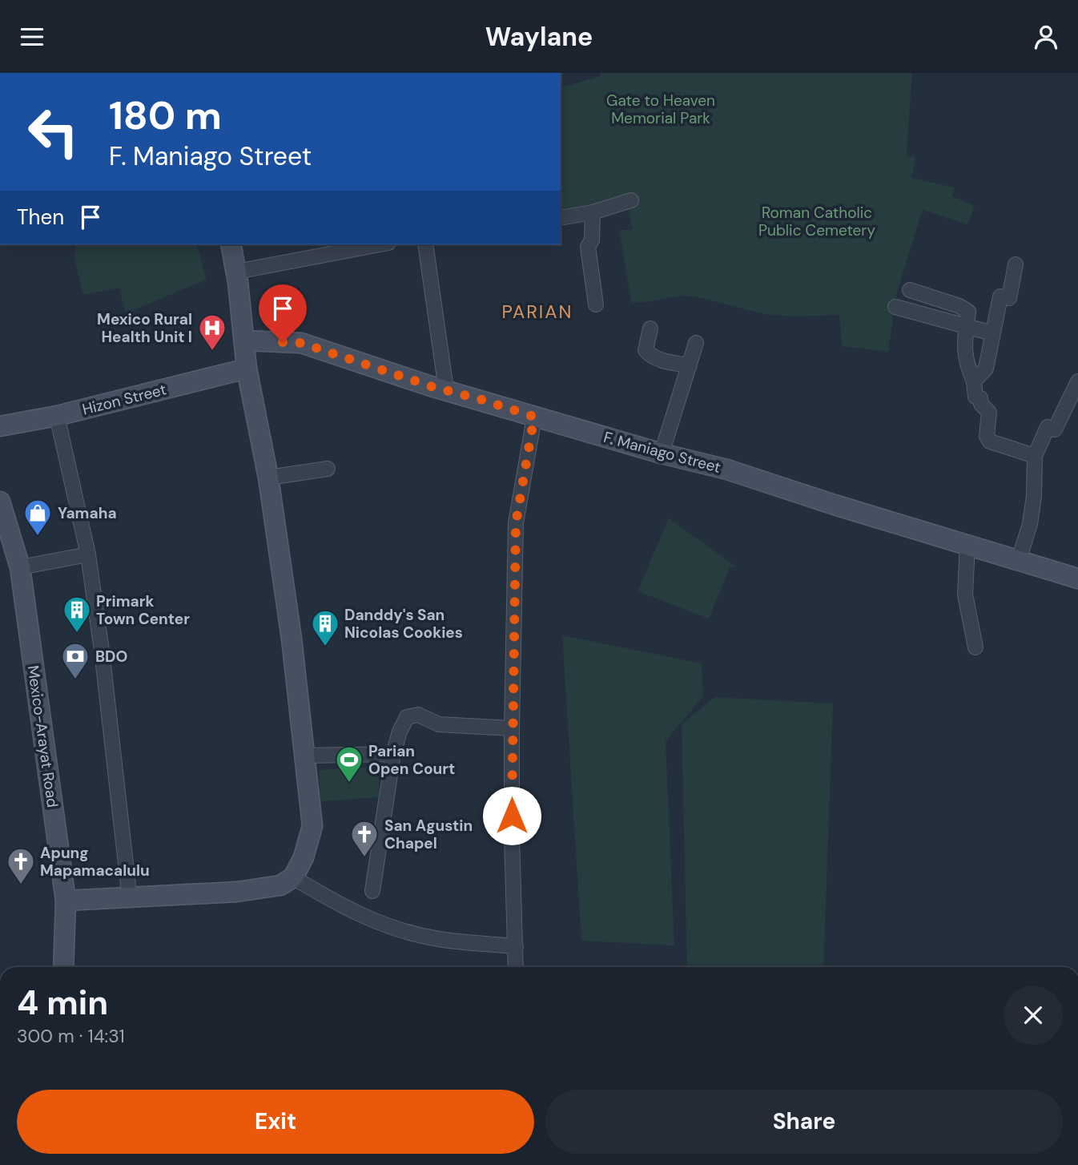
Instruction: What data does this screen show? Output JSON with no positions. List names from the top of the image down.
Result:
{
  "streets": {
    "main road": ["Hizon Street", "F. Maniago Street", "Mexico-Arayat Road"]
  },
  "districts": ["PARIAN"],
  "parks": ["Gate to Heaven Memorial Park", "Roman Catholic Public Cemetery"],
  "places": {
    "hospital": ["Mexico Rural Health Unit I"],
    "shop": ["Yamaha"],
    "building": ["Primark Town Center", "Danddy's San Nicolas Cookies"],
    "bank": ["BDO"],
    "sports": ["Parian Open Court"],
    "church": ["San Agustin Chapel", "Apung Mapamacalulu"]
  },
  "page": {
    "header": "Waylane",
    "turn": ["180 m", "F. Maniago Street"],
    "then": "Then",
    "heading": ["4 min", "300 m · 14:31"],
    "buttons": ["Exit", "Share"]
  }
}
